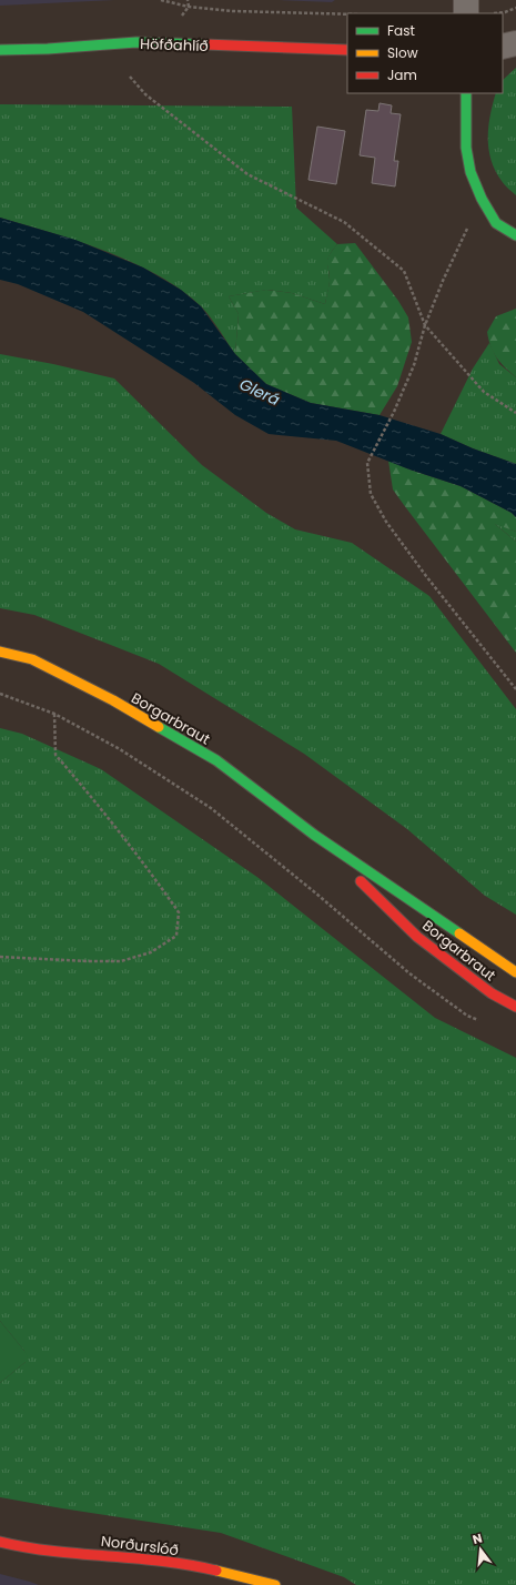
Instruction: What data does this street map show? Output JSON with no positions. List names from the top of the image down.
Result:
{
  "streets": {
    "street": ["Höfðahlíð", "Borgarbraut", "Norðurslóð"]
  },
  "water": ["Glerá"],
  "legend": ["Fast", "Slow", "Jam"],
  "north": "top"
}
